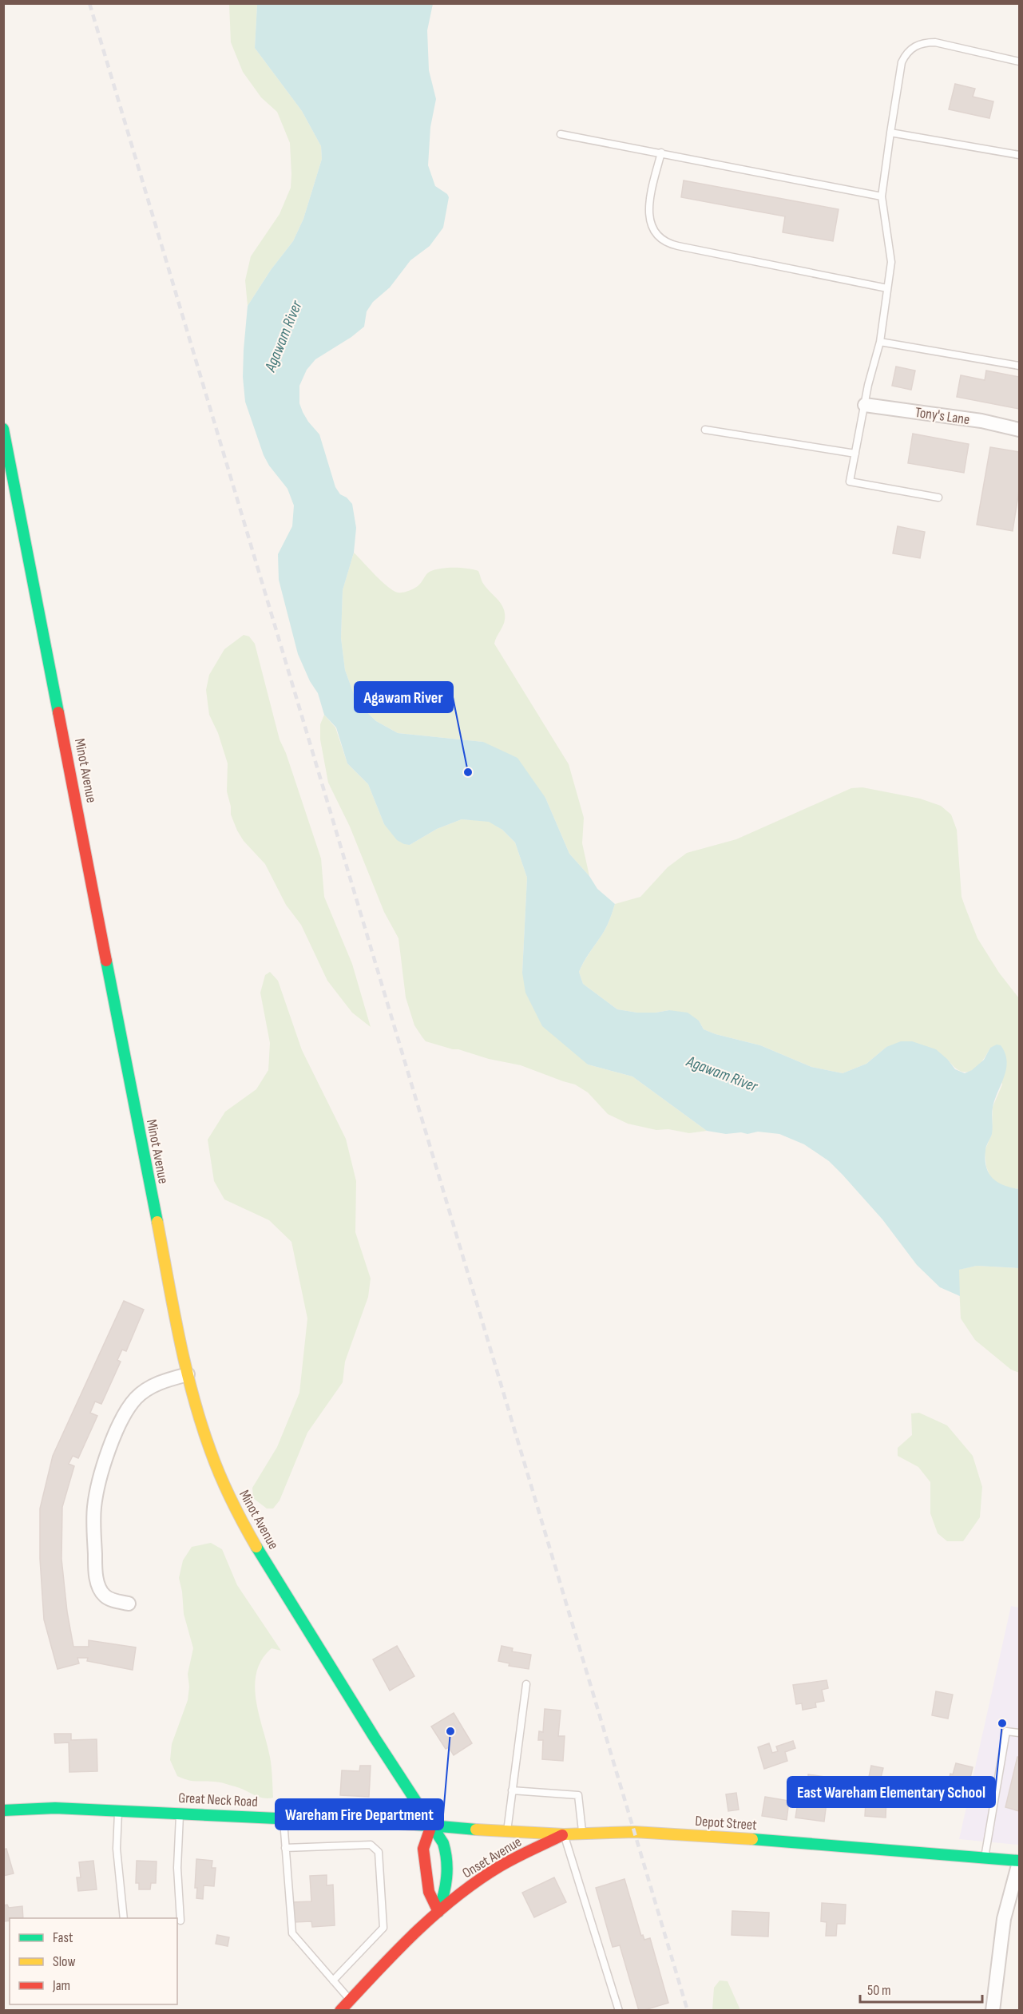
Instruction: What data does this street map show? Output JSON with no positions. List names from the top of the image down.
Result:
{
  "streets": {
    "main road": [
      "Minot Avenue",
      "Great Neck Road",
      "Depot Street",
      "Onset Avenue"
    ],
    "street": ["Tony's Lane"]
  },
  "crossings": [
    ["Minot Avenue", "Great Neck Road"],
    ["Minot Avenue", "Depot Street"],
    ["Minot Avenue", "Onset Avenue"],
    ["Great Neck Road", "Depot Street"],
    ["Great Neck Road", "Onset Avenue"],
    ["Depot Street", "Onset Avenue"]
  ],
  "water": ["Agawam River"],
  "places": ["Agawam River", "East Wareham Elementary School", "Wareham Fire Department"],
  "legend": ["Fast", "Slow", "Jam"],
  "scale_bar": "50 m"
}
